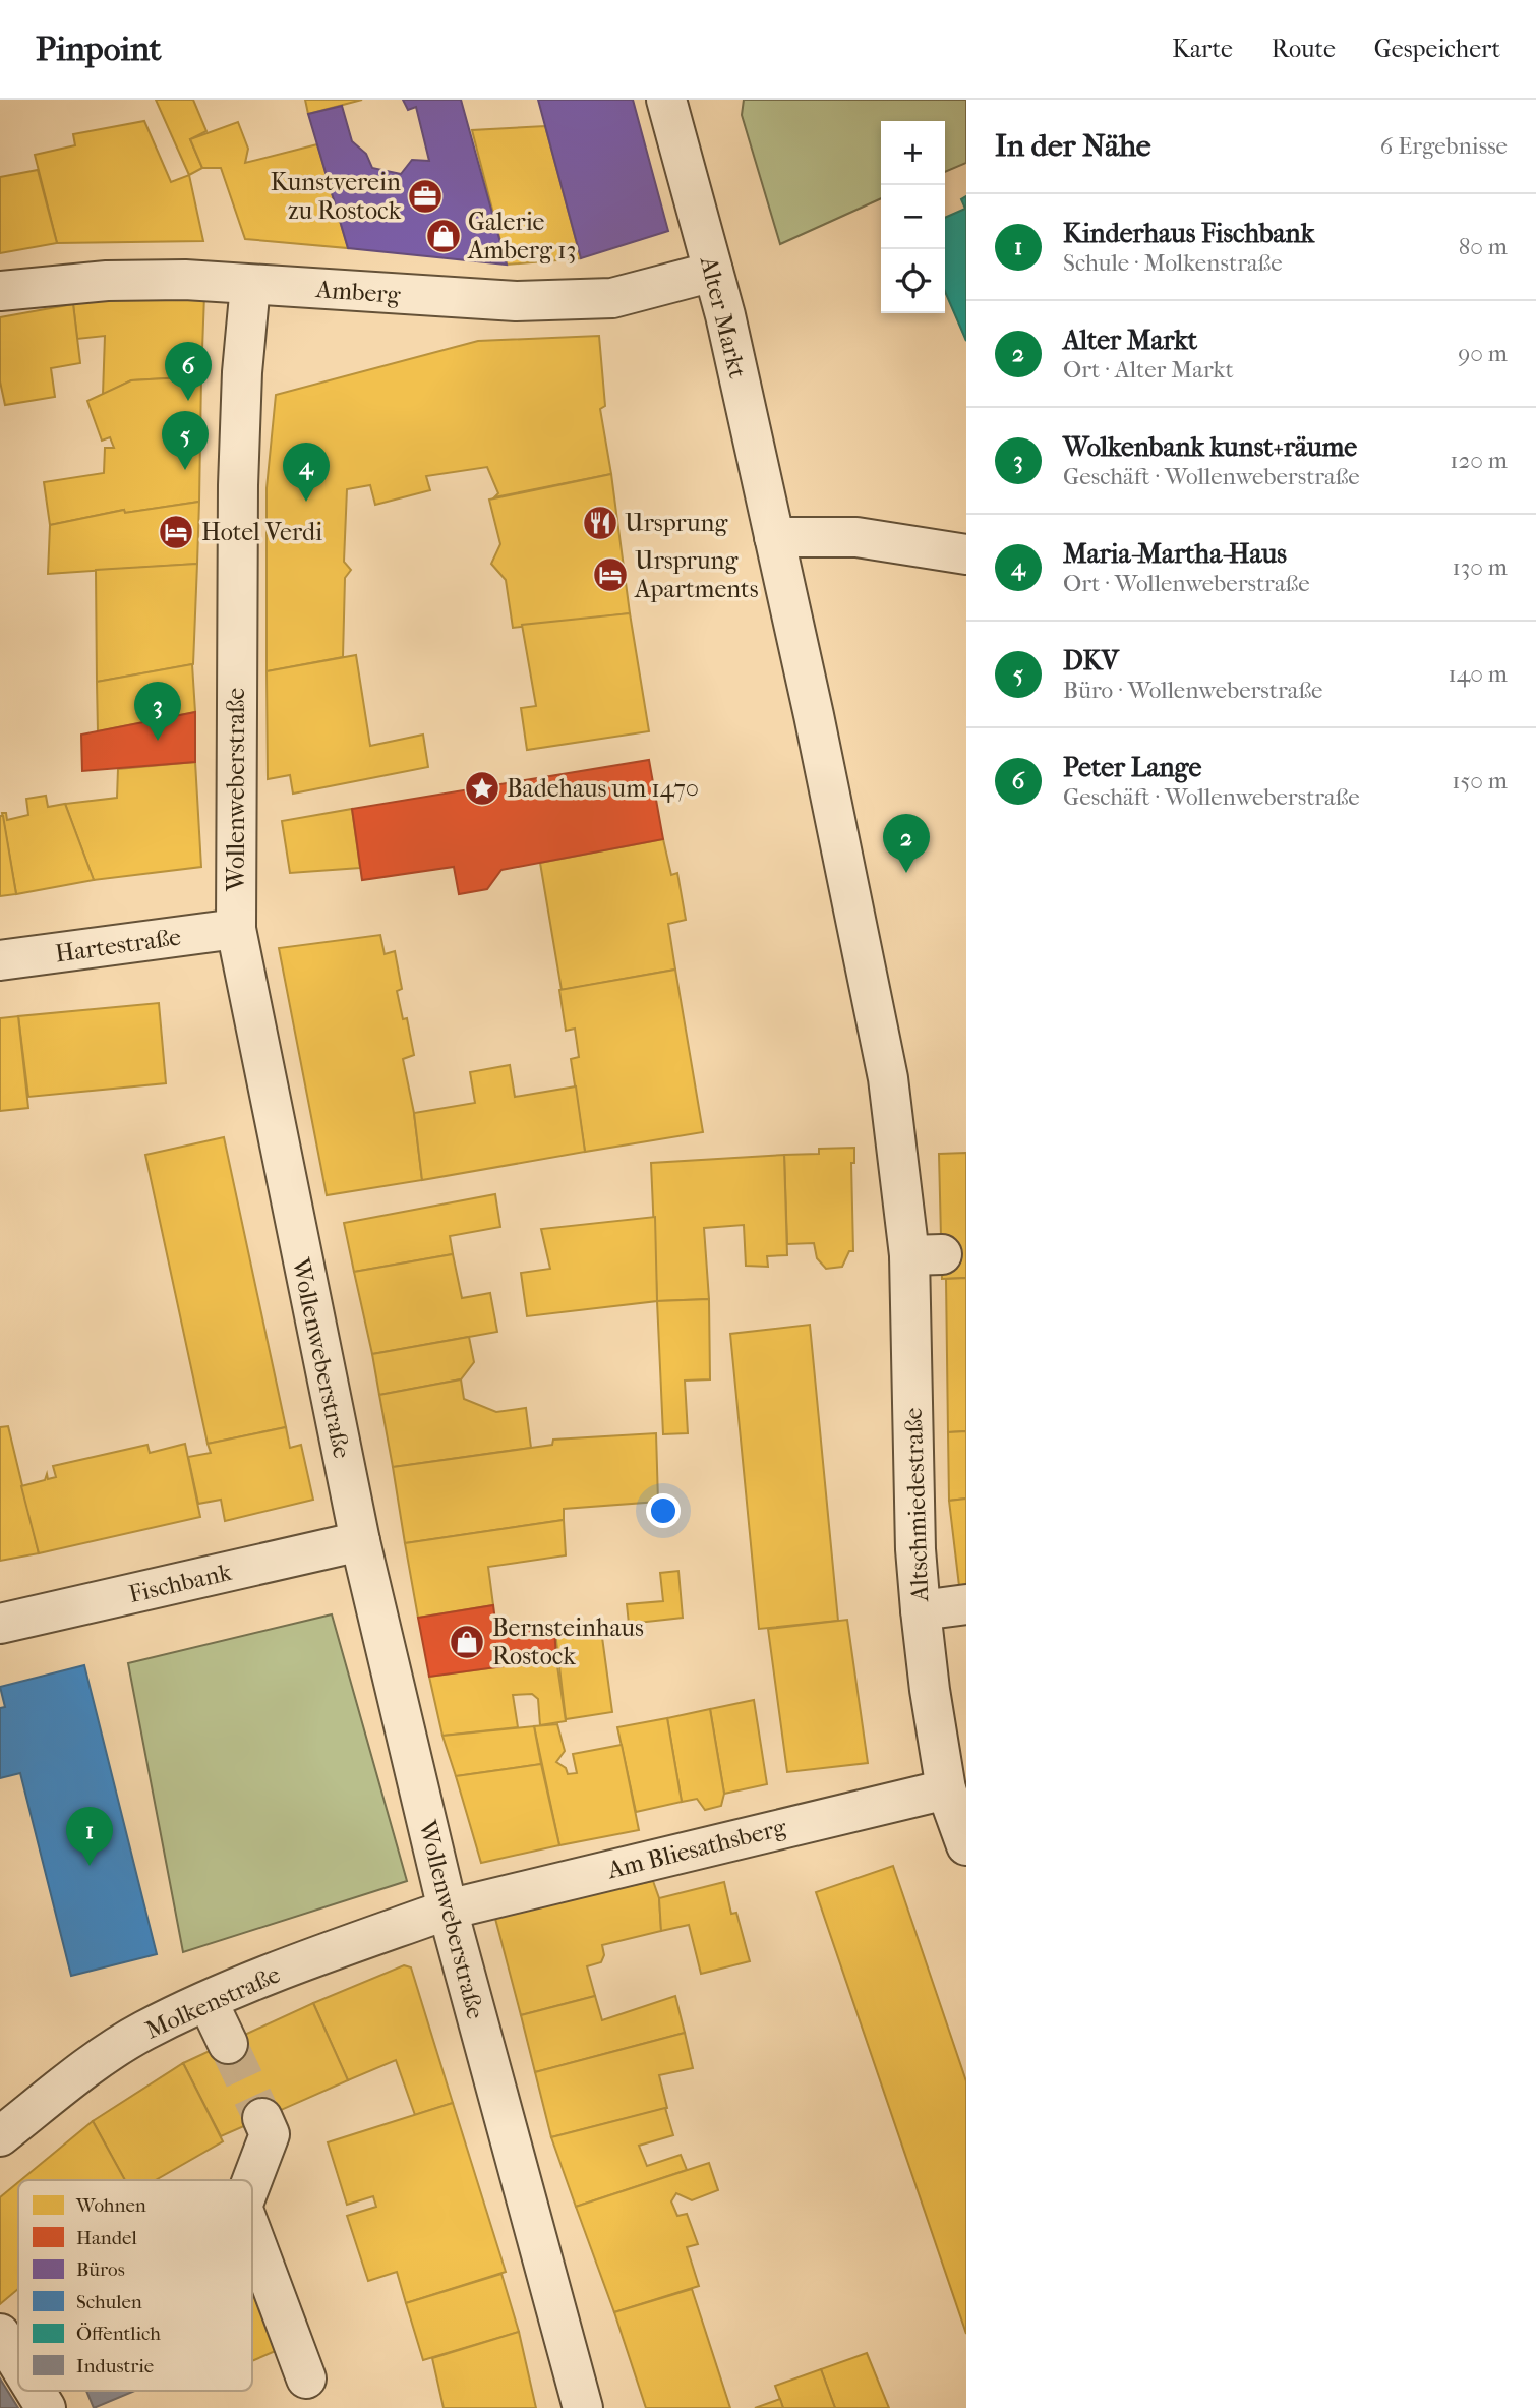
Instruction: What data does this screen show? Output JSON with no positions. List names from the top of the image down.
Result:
{
  "streets": {
    "street": [
      "Amberg",
      "Alter Markt",
      "Wollenweberstraße",
      "Hartestraße",
      "Altschmiedestraße",
      "Fischbank",
      "Am Bliesathsberg",
      "Molkenstraße"
    ]
  },
  "crossings": [
    ["Amberg", "Alter Markt"],
    ["Amberg", "Wollenweberstraße"],
    ["Alter Markt", "Altschmiedestraße"],
    ["Wollenweberstraße", "Hartestraße"],
    ["Wollenweberstraße", "Fischbank"],
    ["Wollenweberstraße", "Am Bliesathsberg"],
    ["Wollenweberstraße", "Molkenstraße"],
    ["Altschmiedestraße", "Am Bliesathsberg"],
    ["Am Bliesathsberg", "Molkenstraße"]
  ],
  "places": {
    "office": ["Kunstverein zu Rostock"],
    "shop": ["Galerie Amberg 13", "Bernsteinhaus Rostock"],
    "restaurant": ["Ursprung"],
    "hotel": ["Hotel Verdi", "Ursprung Apartments"],
    "place": ["Badehaus um 1470"]
  },
  "legend": [
    "Wohnen",
    "Handel",
    "Büros",
    "Schulen",
    "Öffentlich",
    "Industrie"
  ],
  "page": {
    "header": "Pinpoint",
    "nav": ["Karte", "Route", "Gespeichert"],
    "heading": ["In der Nähe", "6 Ergebnisse"],
    "map_buttons": ["+", "−"],
    "list": [
      {
        "mark": "1",
        "name": "Kinderhaus Fischbank",
        "note": "Schule · Molkenstraße",
        "value": "80 m"
      },
      {
        "mark": "2",
        "name": "Alter Markt",
        "note": "Ort · Alter Markt",
        "value": "90 m"
      },
      {
        "mark": "3",
        "name": "Wolkenbank kunst+räume",
        "note": "Geschäft · Wollenweberstraße",
        "value": "120 m"
      },
      {
        "mark": "4",
        "name": "Maria-Martha-Haus",
        "note": "Ort · Wollenweberstraße",
        "value": "130 m"
      },
      {
        "mark": "5",
        "name": "DKV",
        "note": "Büro · Wollenweberstraße",
        "value": "140 m"
      },
      {
        "mark": "6",
        "name": "Peter Lange",
        "note": "Geschäft · Wollenweberstraße",
        "value": "150 m"
      }
    ],
    "pins": [
      "6",
      "5",
      "4",
      "3",
      "2",
      "1"
    ]
  }
}
